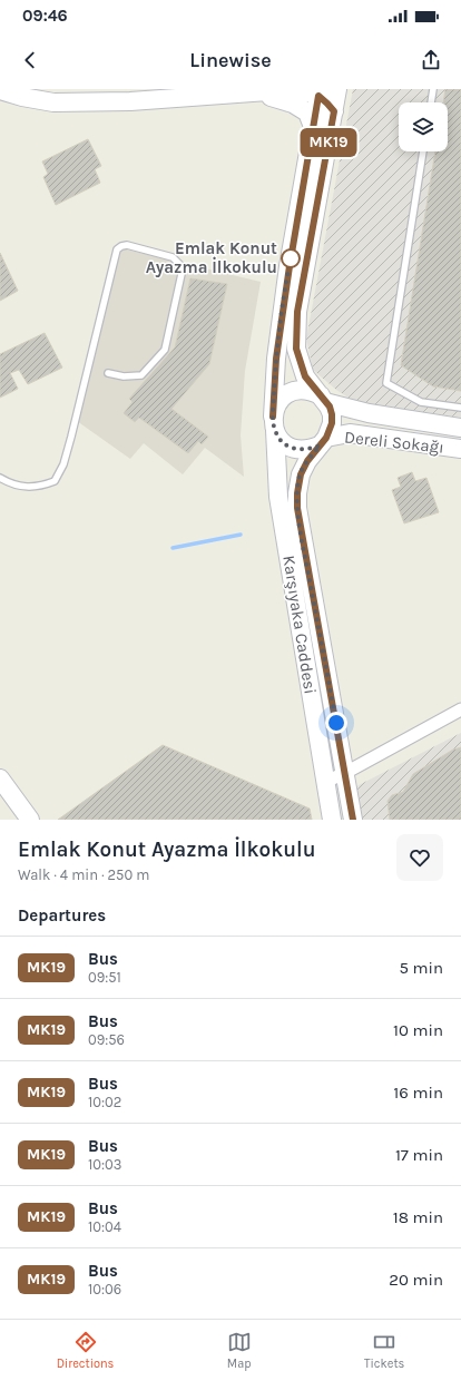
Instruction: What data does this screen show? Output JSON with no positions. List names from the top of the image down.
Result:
{
  "streets": {
    "main road": ["Dereli Sokağı", "Karşıyaka Caddesi"]
  },
  "crossings": [
    ["Dereli Sokağı", "Karşıyaka Caddesi"]
  ],
  "places": ["Emlak Konut Ayazma İlkokulu"],
  "lines": ["bus line MK19"],
  "page": {
    "status": "09:46",
    "header": "Linewise",
    "on_map": "MK19",
    "heading": [
      ["Emlak Konut Ayazma İlkokulu", "Walk · 4 min · 250 m"],
      "Departures"
    ],
    "list": [
      {
        "mark": "MK19",
        "name": "Bus",
        "note": "09:51",
        "value": "5 min"
      },
      {
        "mark": "MK19",
        "name": "Bus",
        "note": "09:56",
        "value": "10 min"
      },
      {
        "mark": "MK19",
        "name": "Bus",
        "note": "10:02",
        "value": "16 min"
      },
      {
        "mark": "MK19",
        "name": "Bus",
        "note": "10:03",
        "value": "17 min"
      },
      {
        "mark": "MK19",
        "name": "Bus",
        "note": "10:04",
        "value": "18 min"
      },
      {
        "mark": "MK19",
        "name": "Bus",
        "note": "10:06",
        "value": "20 min"
      }
    ],
    "tabs": ["Directions", "Map", "Tickets"]
  }
}
